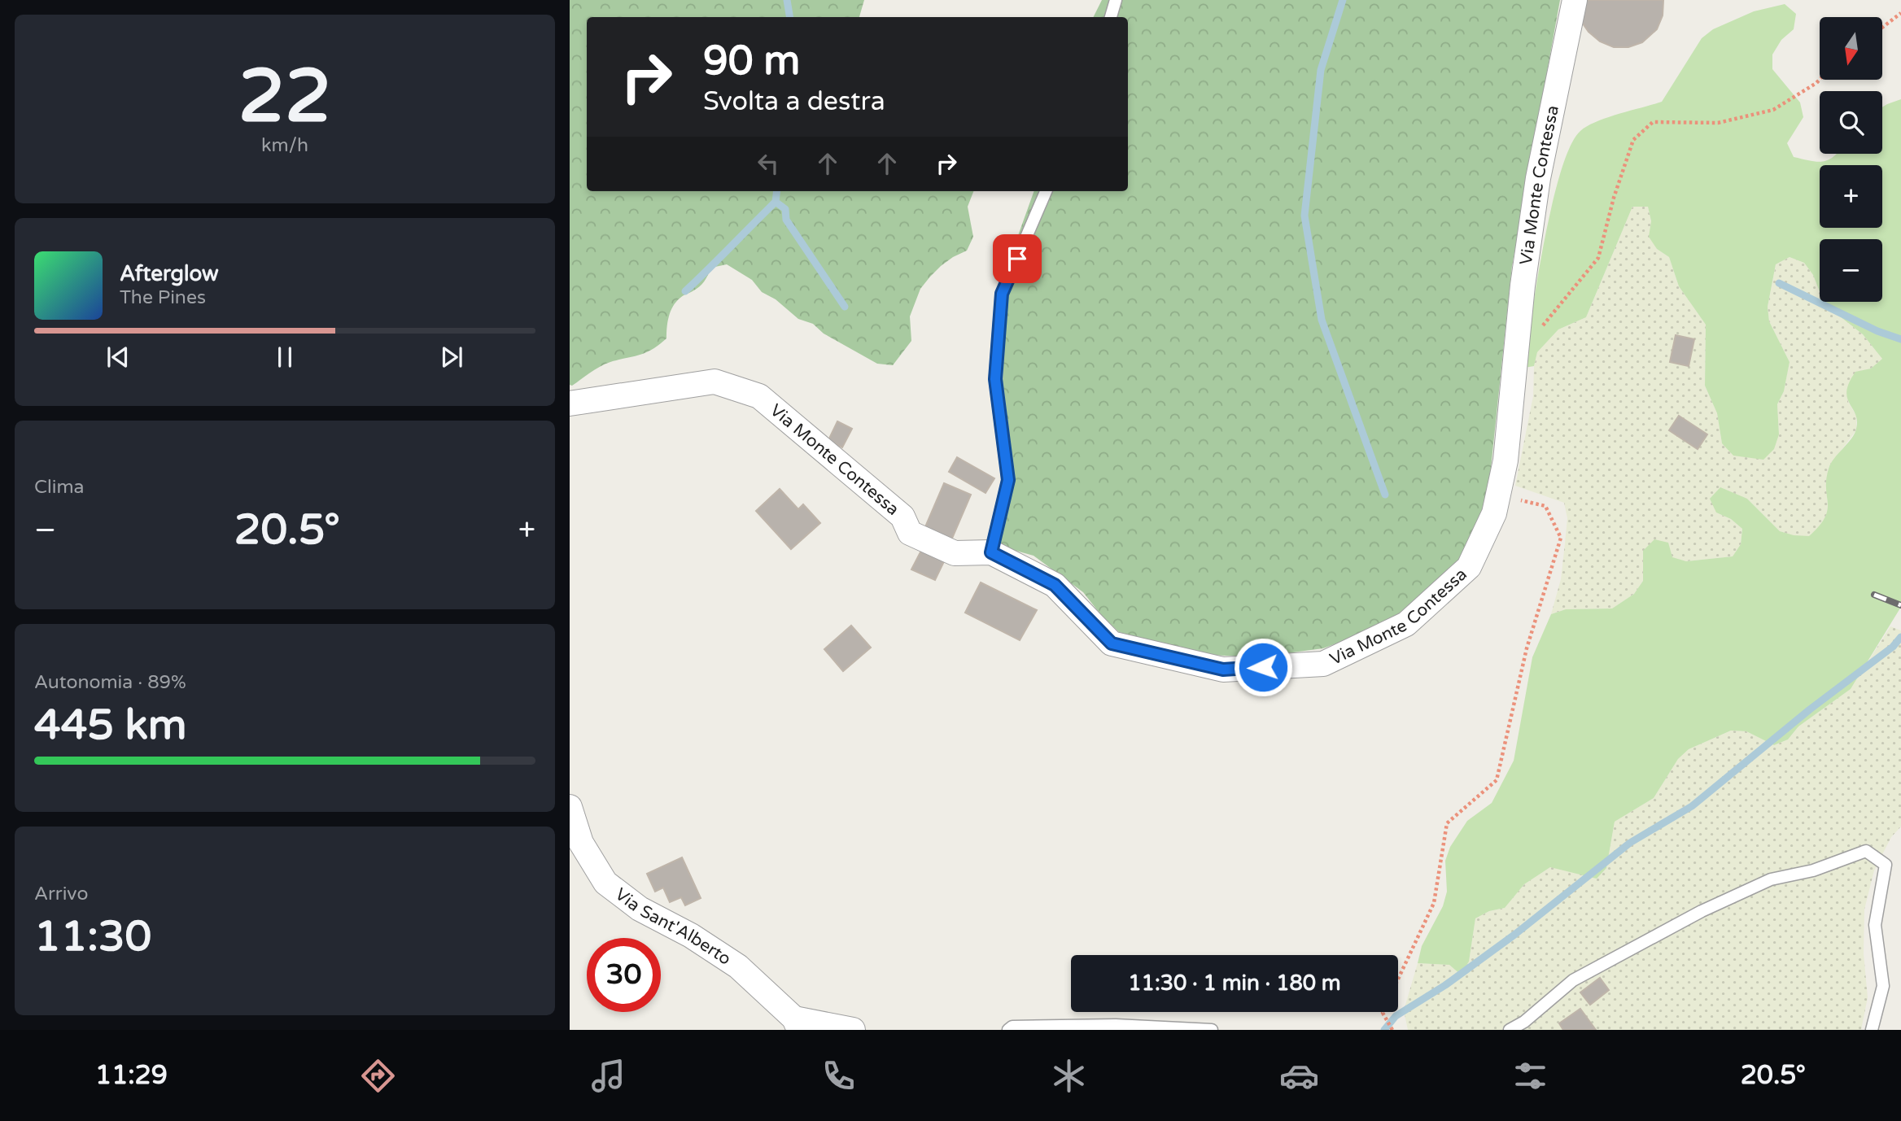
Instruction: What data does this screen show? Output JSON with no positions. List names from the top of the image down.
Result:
{
  "streets": {
    "street": ["Via Monte Contessa", "Via Sant'Alberto"]
  },
  "north": "bottom",
  "page": {
    "tile": [
      ["22", "km/h"],
      "Clima",
      ["Autonomia · 89%", "445 km"],
      ["Arrivo", "11:30"]
    ],
    "map_buttons": ["+", "−"],
    "turn": ["90 m", "Svolta a destra"],
    "song": ["Afterglow", "The Pines"],
    "heat": ["−", "20.5°", "+"],
    "limit": "30",
    "trip": "11:30 · 1 min · 180 m",
    "tabs": ["11:29", "20.5°"]
  }
}
